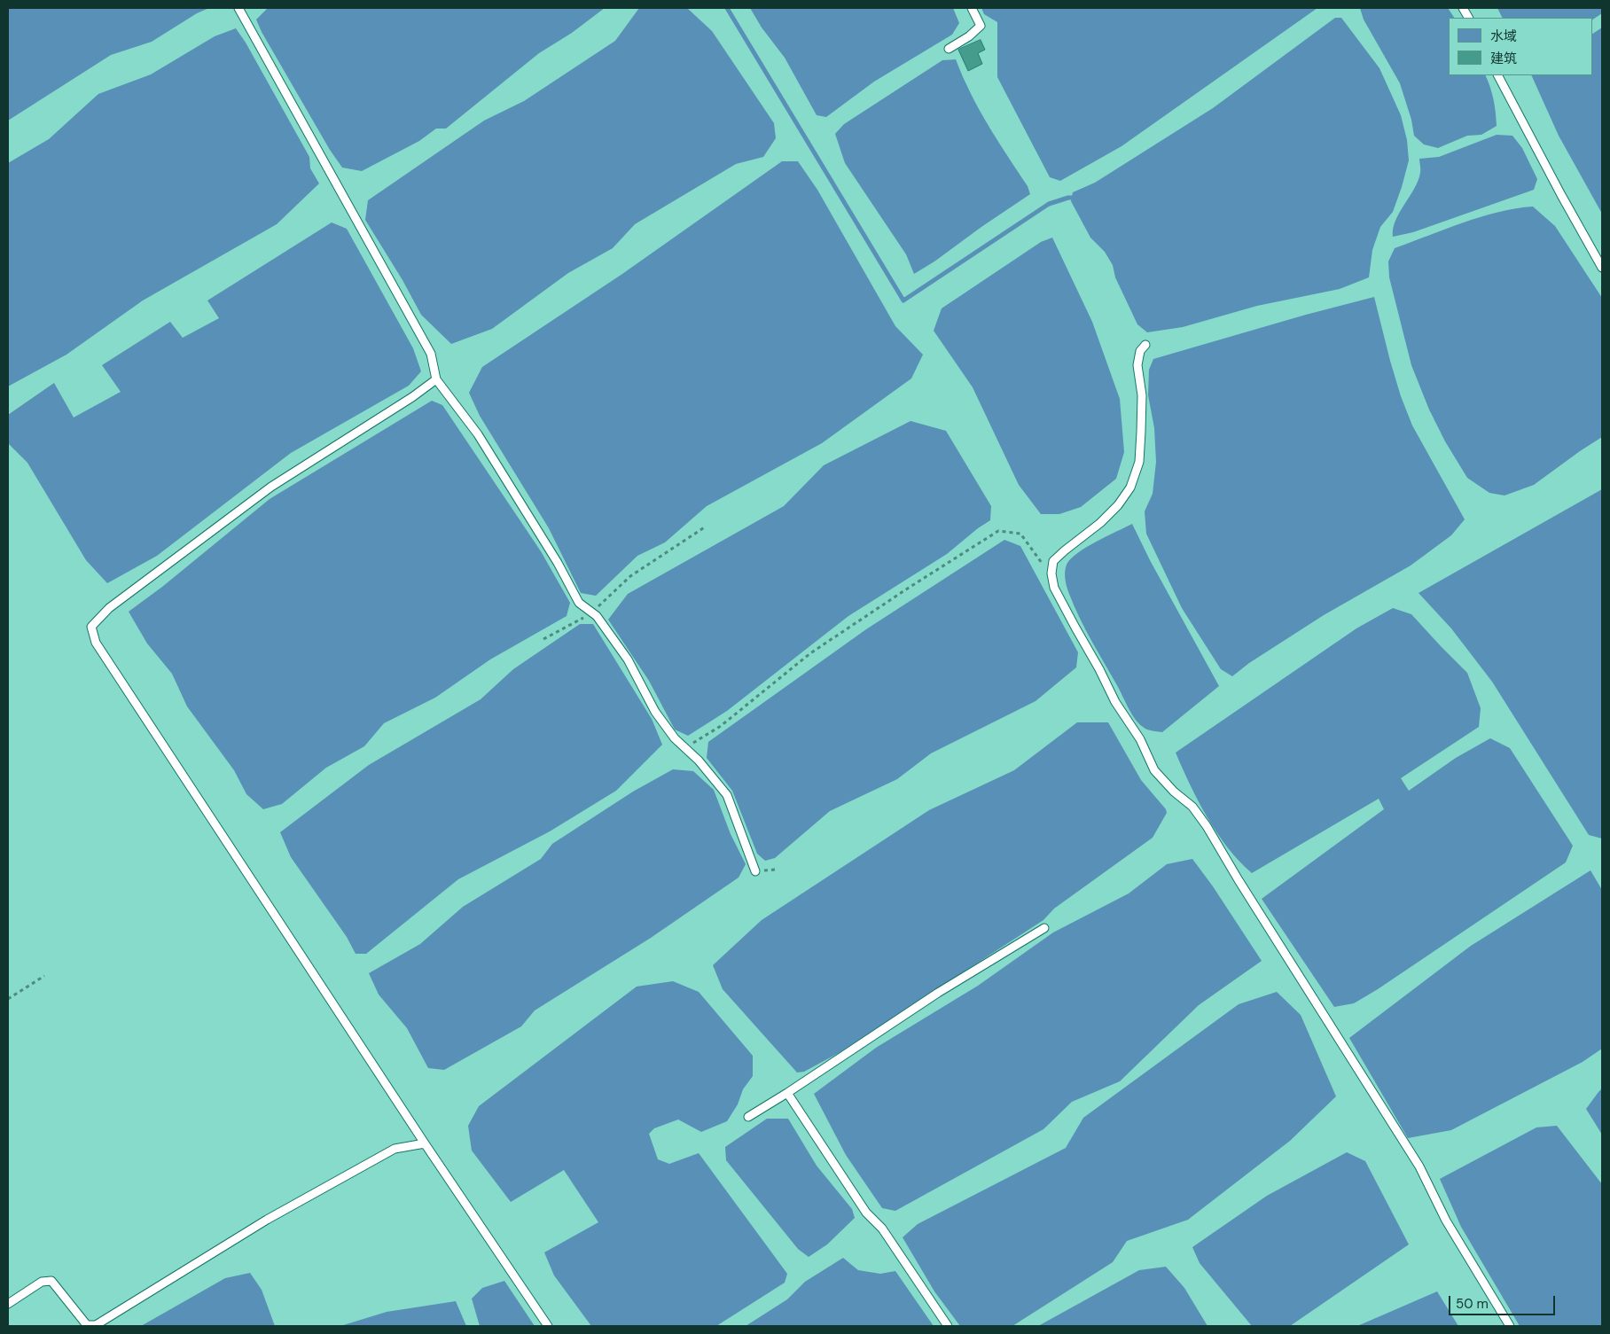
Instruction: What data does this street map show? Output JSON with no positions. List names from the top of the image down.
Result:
{
  "legend": ["水域", "建筑"],
  "scale_bar": "50 m"
}
